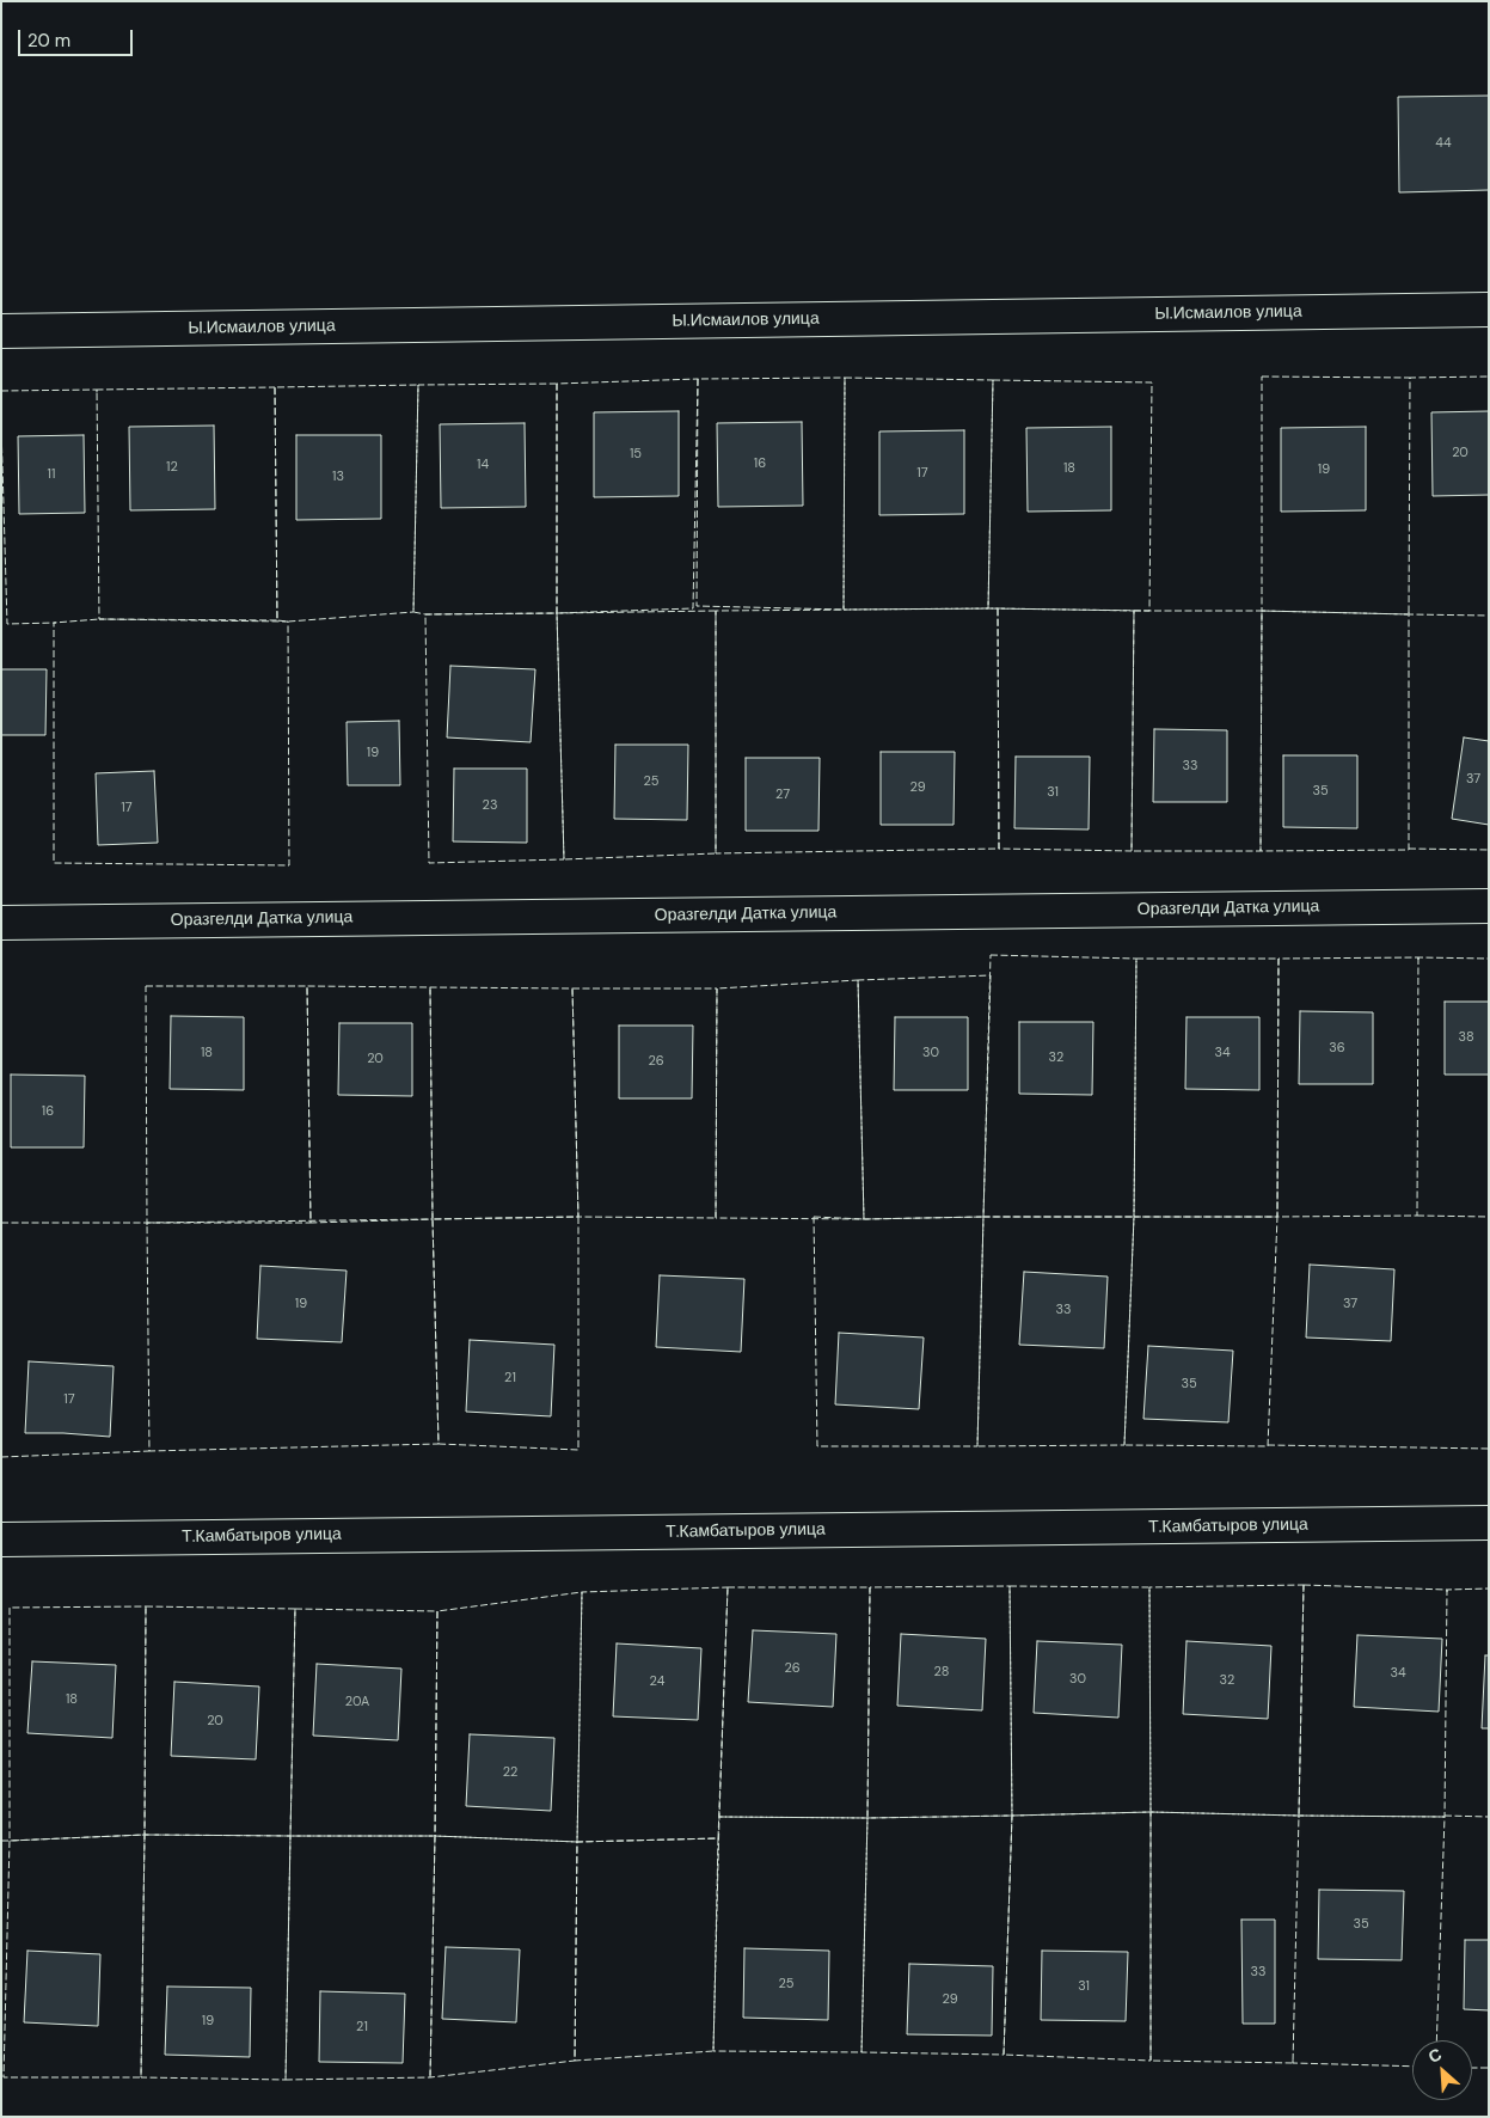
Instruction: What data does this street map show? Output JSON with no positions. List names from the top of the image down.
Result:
{
  "streets": {
    "street": ["Ы.Исмаилов улица", "Оразгелди Датка улица", "Т.Камбатыров улица"]
  },
  "house_numbers": [
    "44",
    "20",
    "15",
    "16",
    "14",
    "12",
    "18",
    "19",
    "17",
    "11",
    "13",
    "19",
    "33",
    "37",
    "25",
    "29",
    "35",
    "31",
    "27",
    "23",
    "17",
    "38",
    "36",
    "18",
    "30",
    "34",
    "32",
    "20",
    "26",
    "16",
    "19",
    "37",
    "33",
    "21",
    "35",
    "17",
    "26",
    "28",
    "34",
    "30",
    "32",
    "24",
    "18",
    "20A",
    "20",
    "22",
    "35",
    "33",
    "25",
    "31",
    "29",
    "19",
    "21"
  ],
  "scale_bar": "20 m",
  "north": "top left"
}
